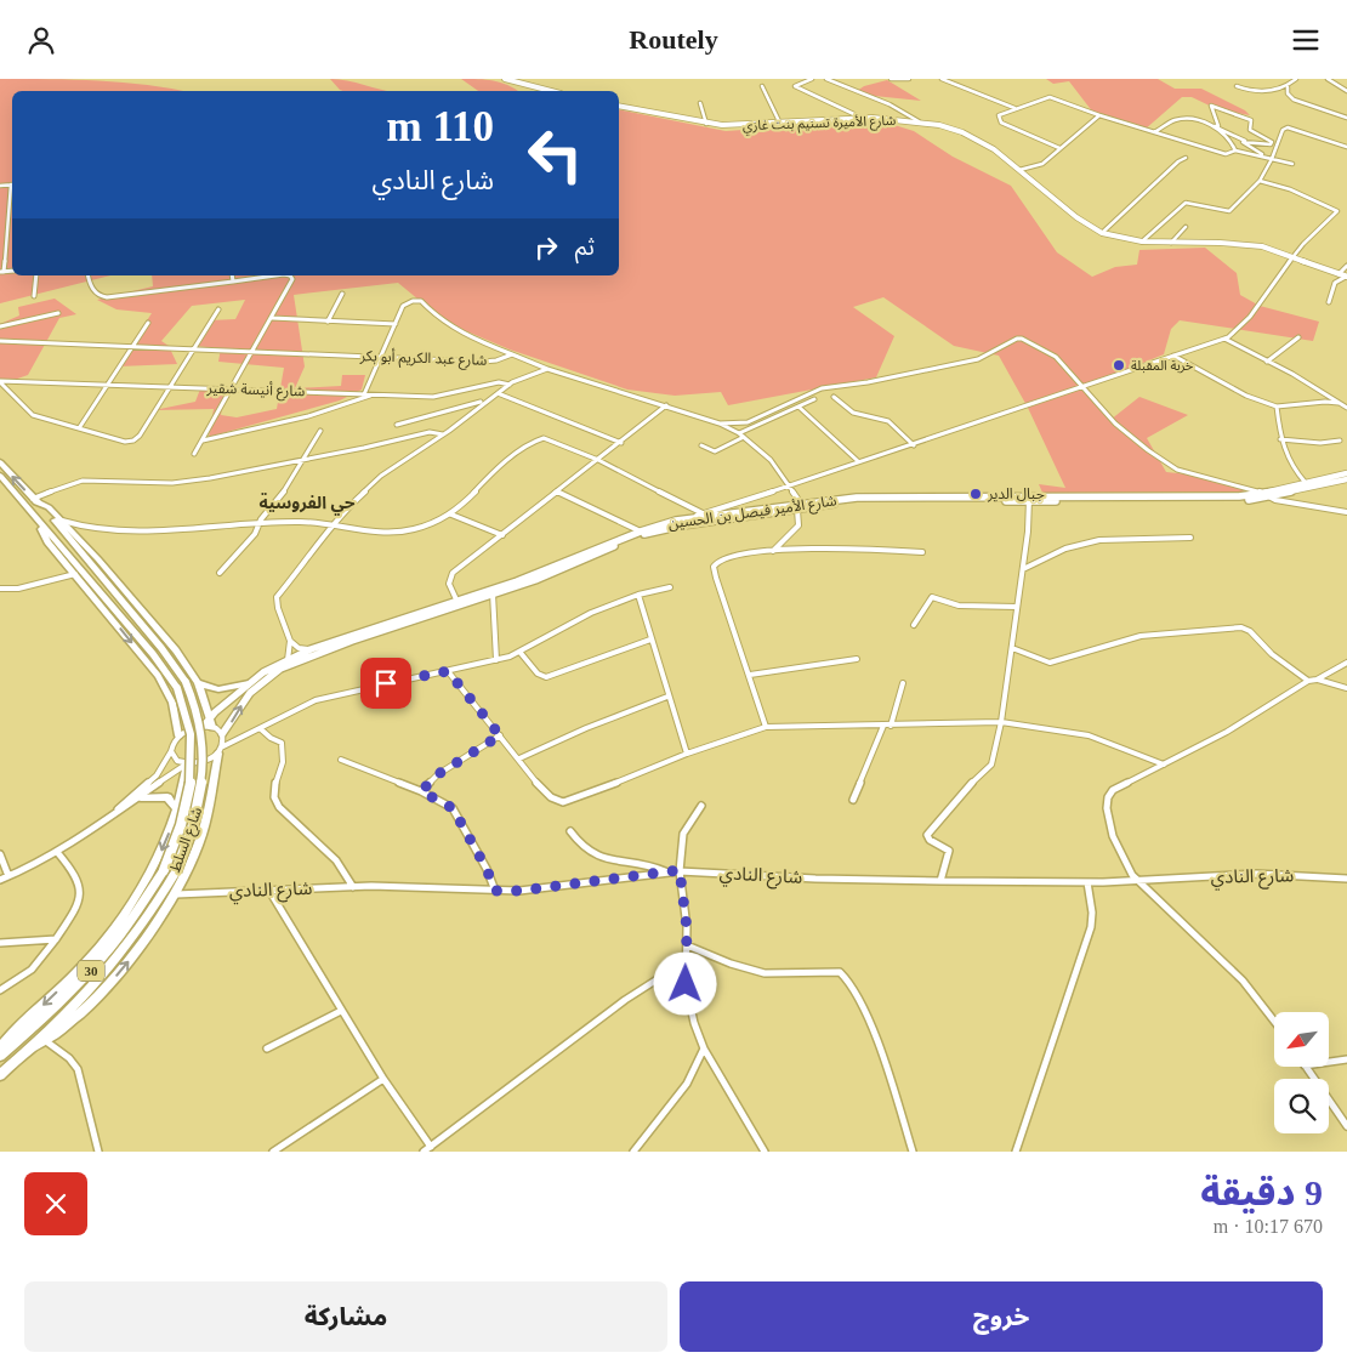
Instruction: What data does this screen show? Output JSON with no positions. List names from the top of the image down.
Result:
{
  "streets": {
    "main road": ["شارع السلط", "30"],
    "street": [
      "شارع الأميرة تسنيم بنت غازي",
      "شارع عبد الكريم أبو بكر",
      "شارع أنيسة شقير",
      "شارع الأمير فيصل بن الحسين",
      "شارع النادي"
    ]
  },
  "districts": ["حي الفروسية"],
  "places": ["خربة المقبلة", "جبال الدير"],
  "north": "bottom left",
  "page": {
    "header": "Routely",
    "turn": ["110 m", "شارع النادي"],
    "then": "ثم",
    "heading": ["9 دقيقة", "670 m · 10:17"],
    "buttons": ["خروج", "مشاركة"]
  }
}
